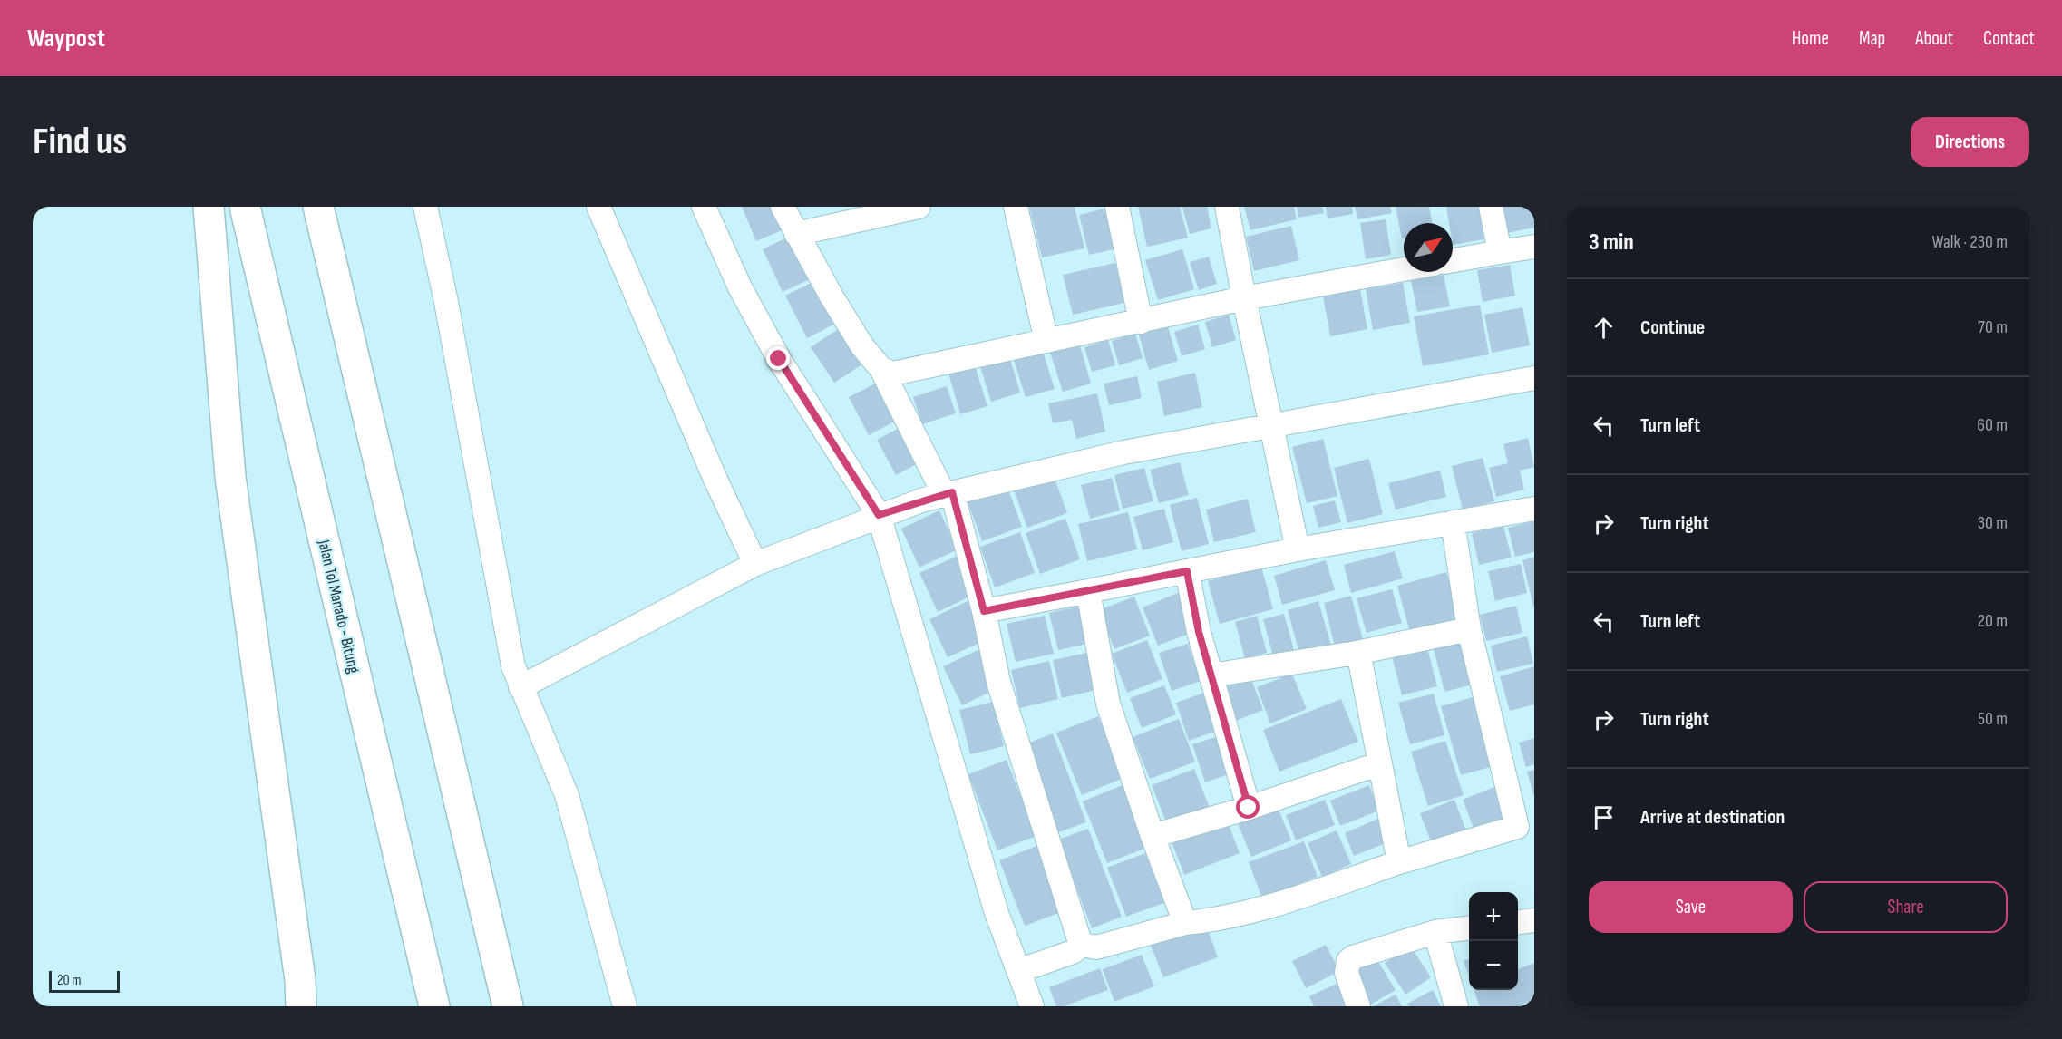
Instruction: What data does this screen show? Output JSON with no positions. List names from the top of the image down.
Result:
{
  "streets": {
    "highway": ["Jalan Tol Manado - Bitung"]
  },
  "scale_bar": "20 m",
  "north": "top right",
  "page": {
    "header": "Waypost",
    "nav": [
      "Home",
      "Map",
      "About",
      "Contact"
    ],
    "buttons": [
      "Directions",
      ["Save", "Share"]
    ],
    "title": "Find us",
    "heading": ["3 min", "Walk · 230 m"],
    "list": [
      ["Continue", "70 m"],
      ["Turn left", "60 m"],
      ["Turn right", "30 m"],
      ["Turn left", "20 m"],
      ["Turn right", "50 m"],
      "Arrive at destination"
    ],
    "map_buttons": ["+", "−"],
    "scale": "20 m"
  }
}
